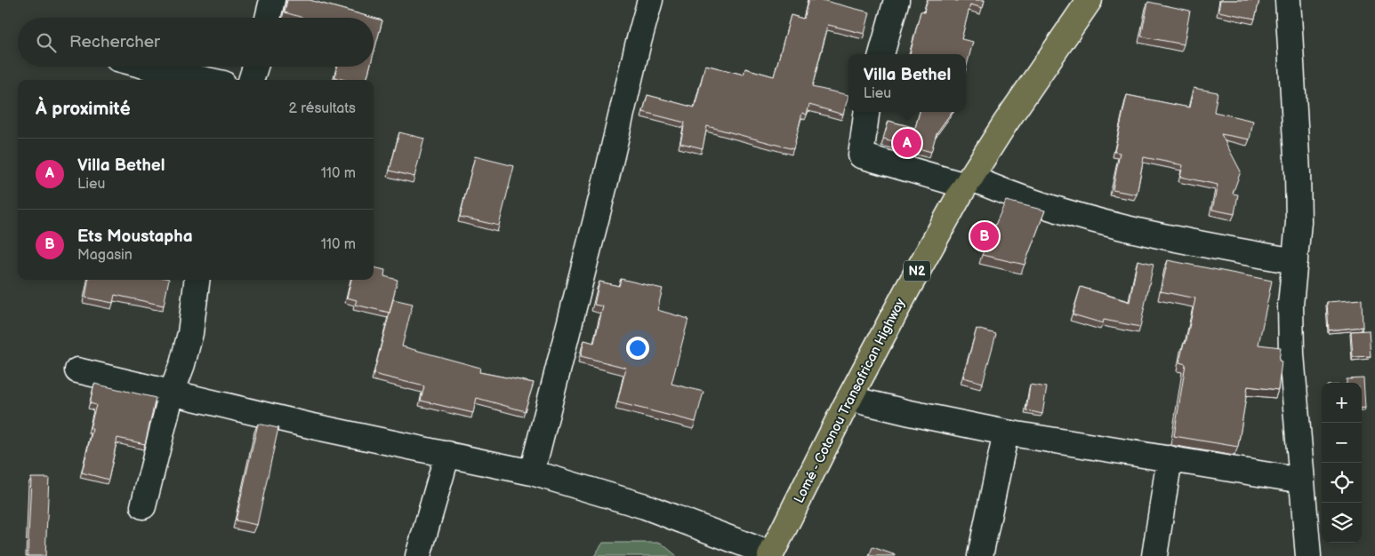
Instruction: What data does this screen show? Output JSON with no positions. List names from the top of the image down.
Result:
{
  "streets": {
    "highway": ["N2", "Lomé - Cotonou Transafrican Highway"]
  },
  "page": {
    "search": "Rechercher",
    "popup": ["Villa Bethel", "Lieu"],
    "heading": ["À proximité", "2 résultats"],
    "pins": ["A", "B"],
    "list": [
      {
        "mark": "A",
        "name": "Villa Bethel",
        "note": "Lieu",
        "value": "110 m"
      },
      {
        "mark": "B",
        "name": "Ets Moustapha",
        "note": "Magasin",
        "value": "110 m"
      }
    ],
    "map_buttons": ["+", "−"]
  }
}
